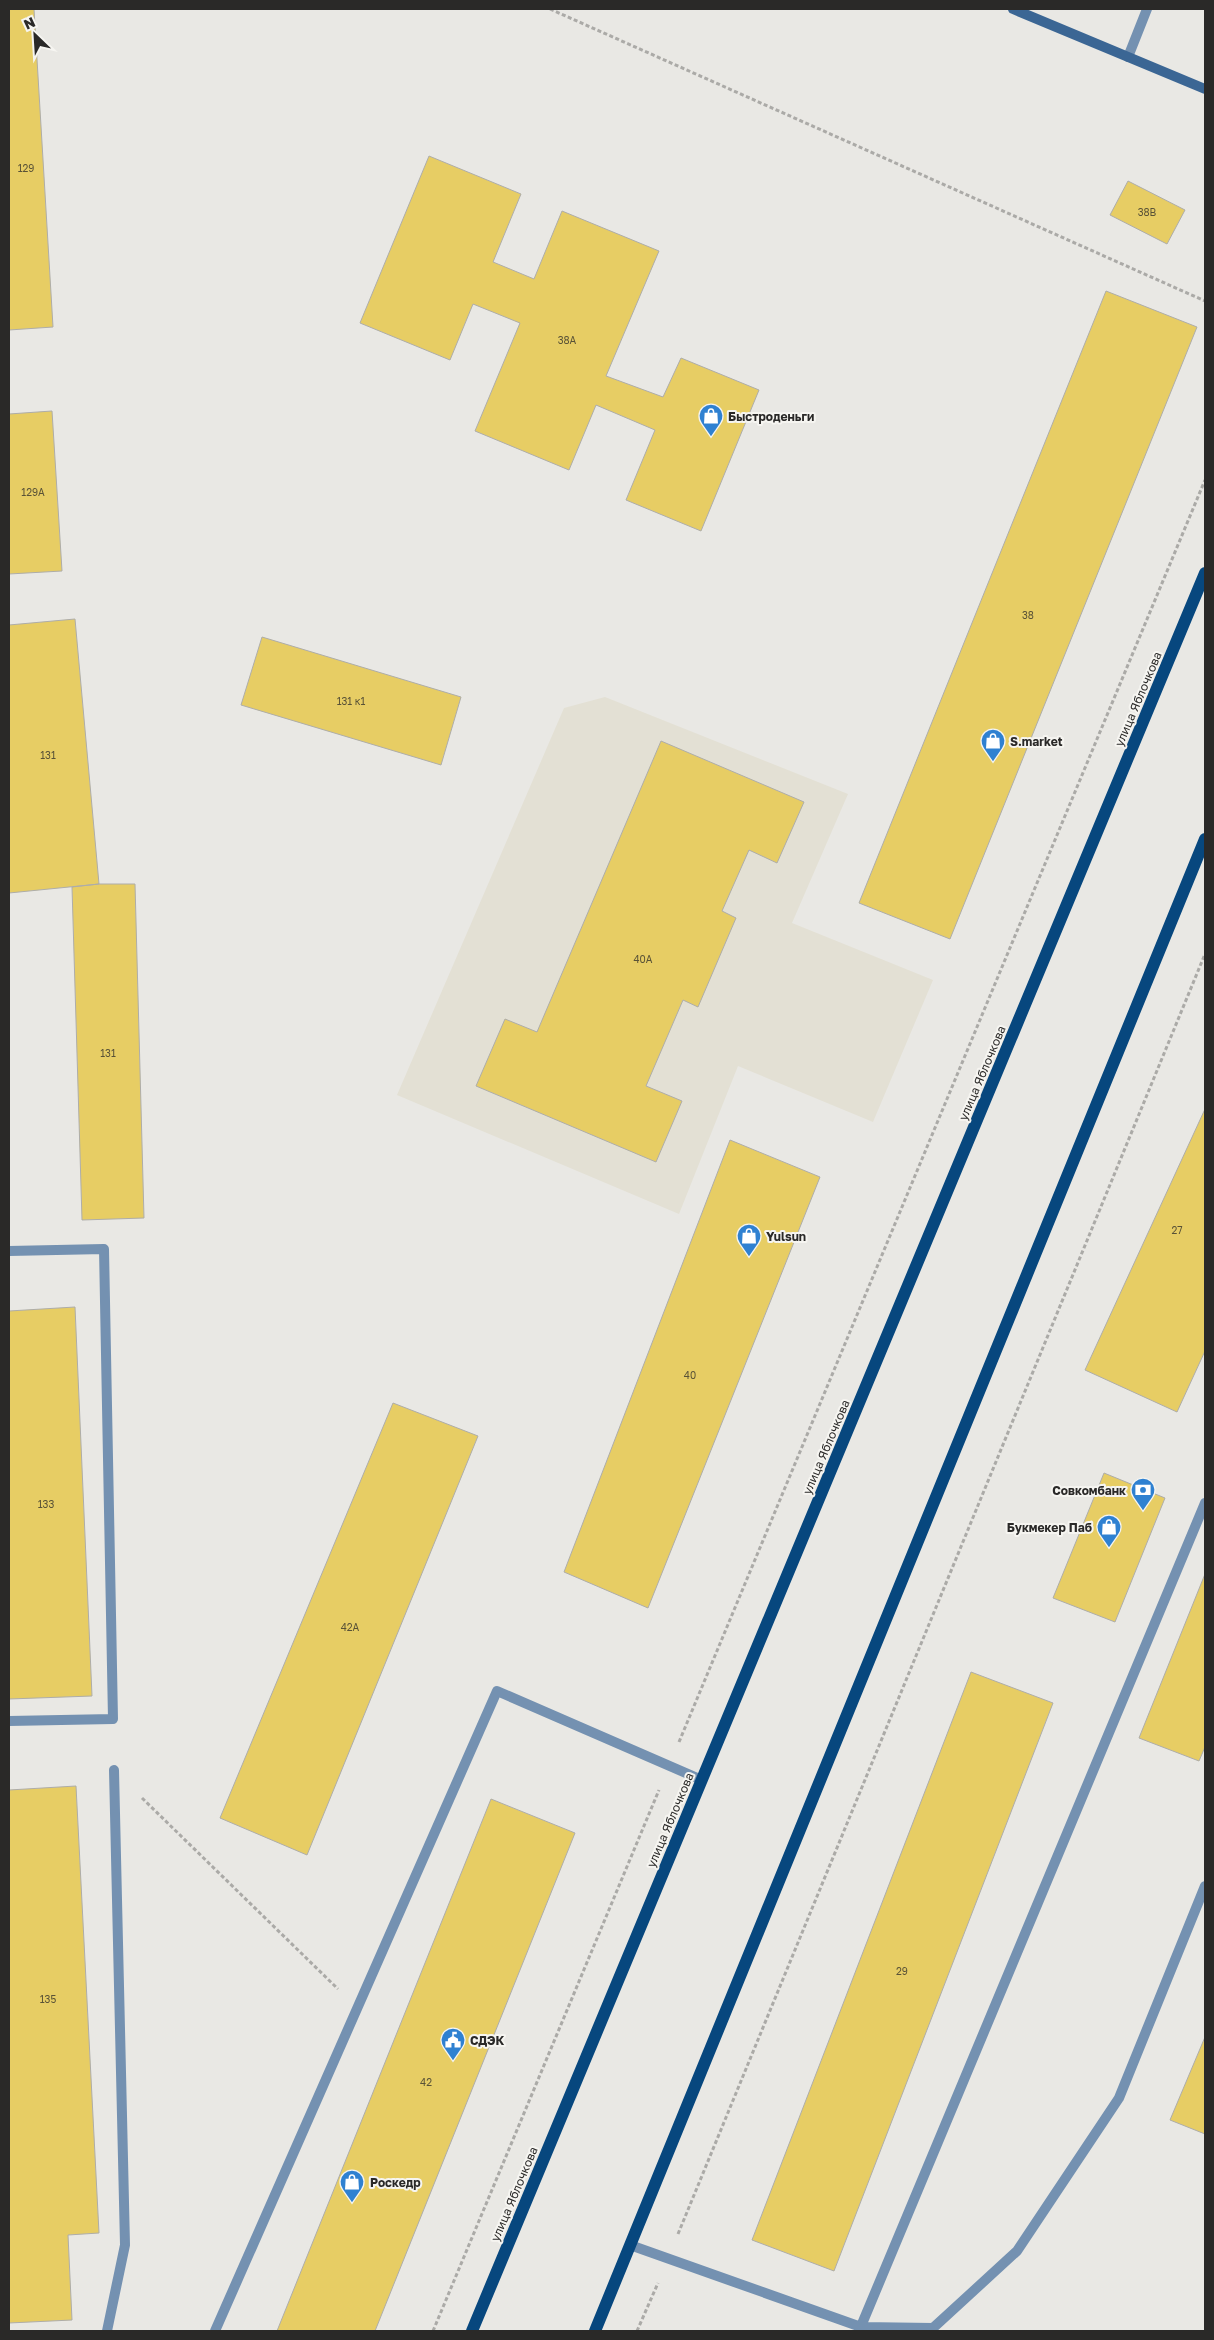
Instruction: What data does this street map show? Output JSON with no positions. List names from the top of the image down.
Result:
{
  "streets": {
    "main road": ["улица Яблочкова"]
  },
  "places": {
    "shop": [
      "Быстроденьги",
      "S.market",
      "Yulsun",
      "Букмекер Паб",
      "Роскедр"
    ],
    "bank": ["Совкомбанк"],
    "public building": ["СДЭК"]
  },
  "house_numbers": [
    "129",
    "38В",
    "38А",
    "129А",
    "38",
    "131 к1",
    "131",
    "40А",
    "131",
    "27",
    "40",
    "133",
    "42А",
    "29",
    "135",
    "42"
  ],
  "north": "top left"
}
